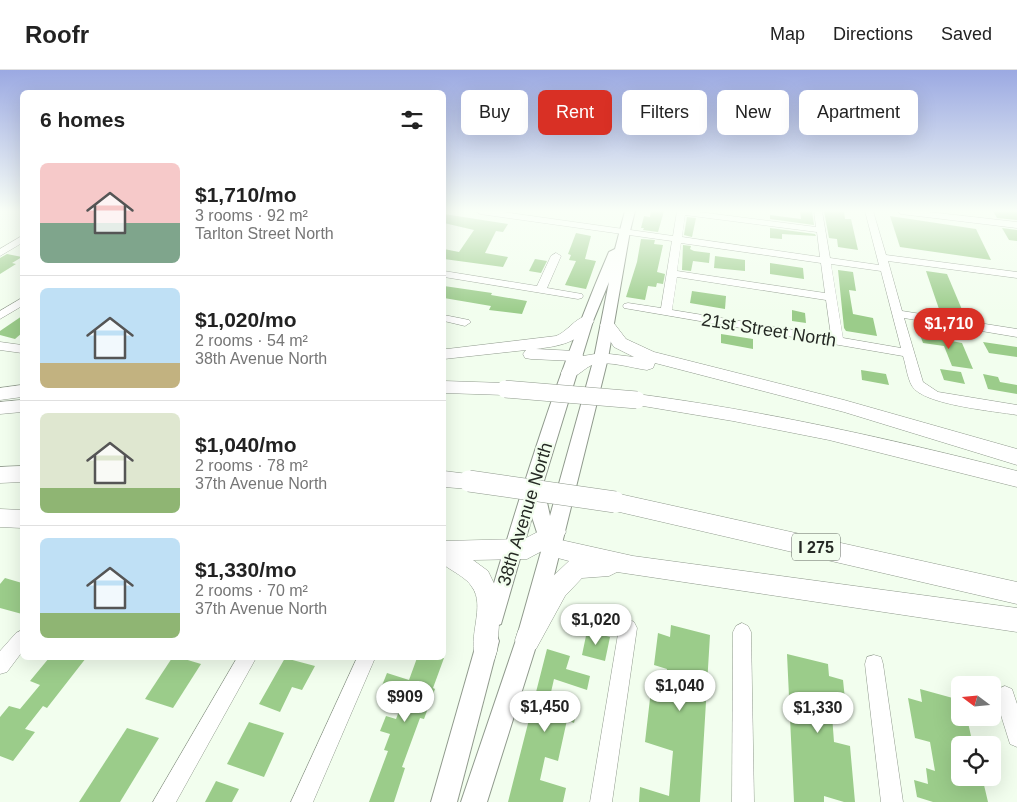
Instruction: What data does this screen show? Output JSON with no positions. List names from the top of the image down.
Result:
{
  "streets": {
    "highway": ["I 275"],
    "main road": ["38th Avenue North"],
    "street": ["21st Street North"]
  },
  "north": "left",
  "page": {
    "header": "Roofr",
    "nav": ["Map", "Directions", "Saved"],
    "chip": [
      "Buy",
      "Rent",
      "Filters",
      "New",
      "Apartment"
    ],
    "heading": "6 homes",
    "list": [
      {
        "name": "$1,710/mo",
        "note": "3 rooms · 92 m² · Tarlton Street North"
      },
      {
        "name": "$1,020/mo",
        "note": "2 rooms · 54 m² · 38th Avenue North"
      },
      {
        "name": "$1,040/mo",
        "note": "2 rooms · 78 m² · 37th Avenue North"
      },
      {
        "name": "$1,330/mo",
        "note": "2 rooms · 70 m² · 37th Avenue North"
      }
    ],
    "price": [
      "$1,710",
      "$1,020",
      "$1,040",
      "$909",
      "$1,450",
      "$1,330"
    ]
  }
}
